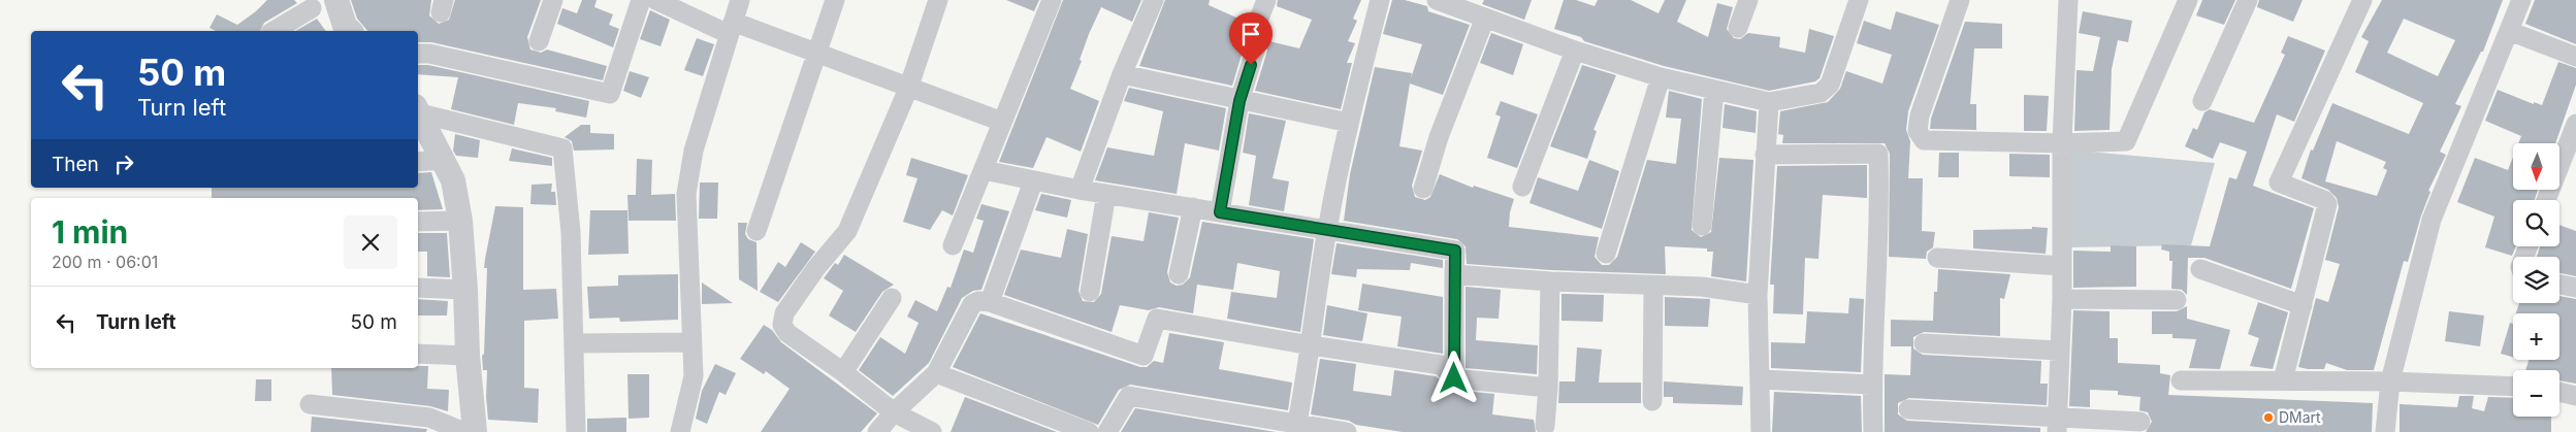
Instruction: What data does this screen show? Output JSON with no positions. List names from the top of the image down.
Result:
{
  "places": ["DMart"],
  "north": "bottom",
  "page": {
    "turn": ["50 m", "Turn left"],
    "then": "Then",
    "map_buttons": ["+", "−"],
    "heading": ["1 min", "200 m · 06:01"],
    "list": [
      {
        "name": "Turn left",
        "value": "50 m"
      }
    ]
  }
}
